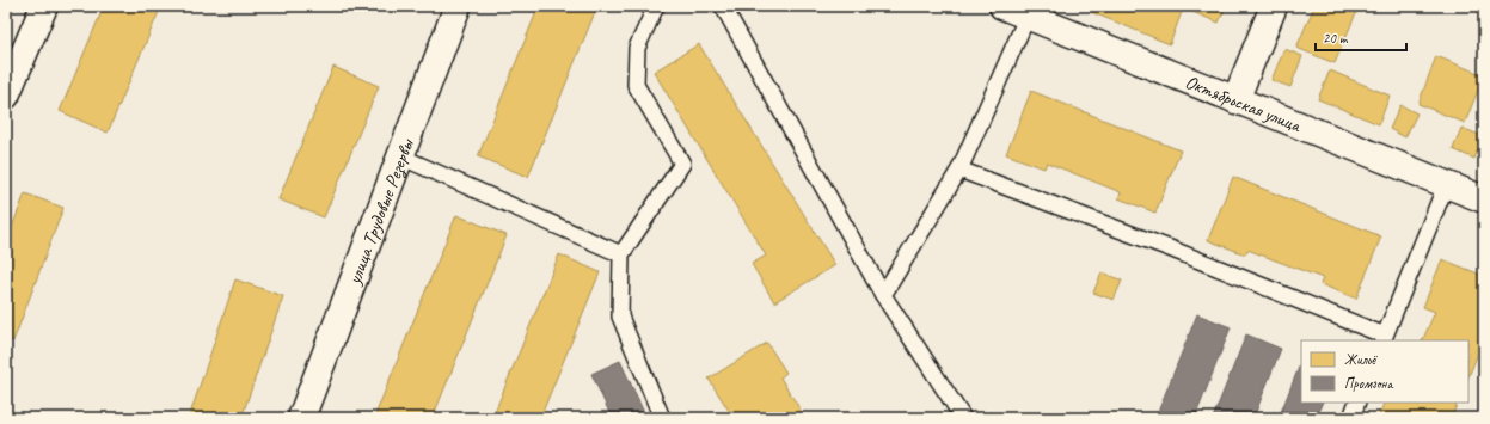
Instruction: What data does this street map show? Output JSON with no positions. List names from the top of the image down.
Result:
{
  "streets": {
    "street": ["Октябрьская улица", "улица Трудовые Резервы"]
  },
  "legend": ["Жильё", "Промзона"],
  "scale_bar": "20 m"
}
